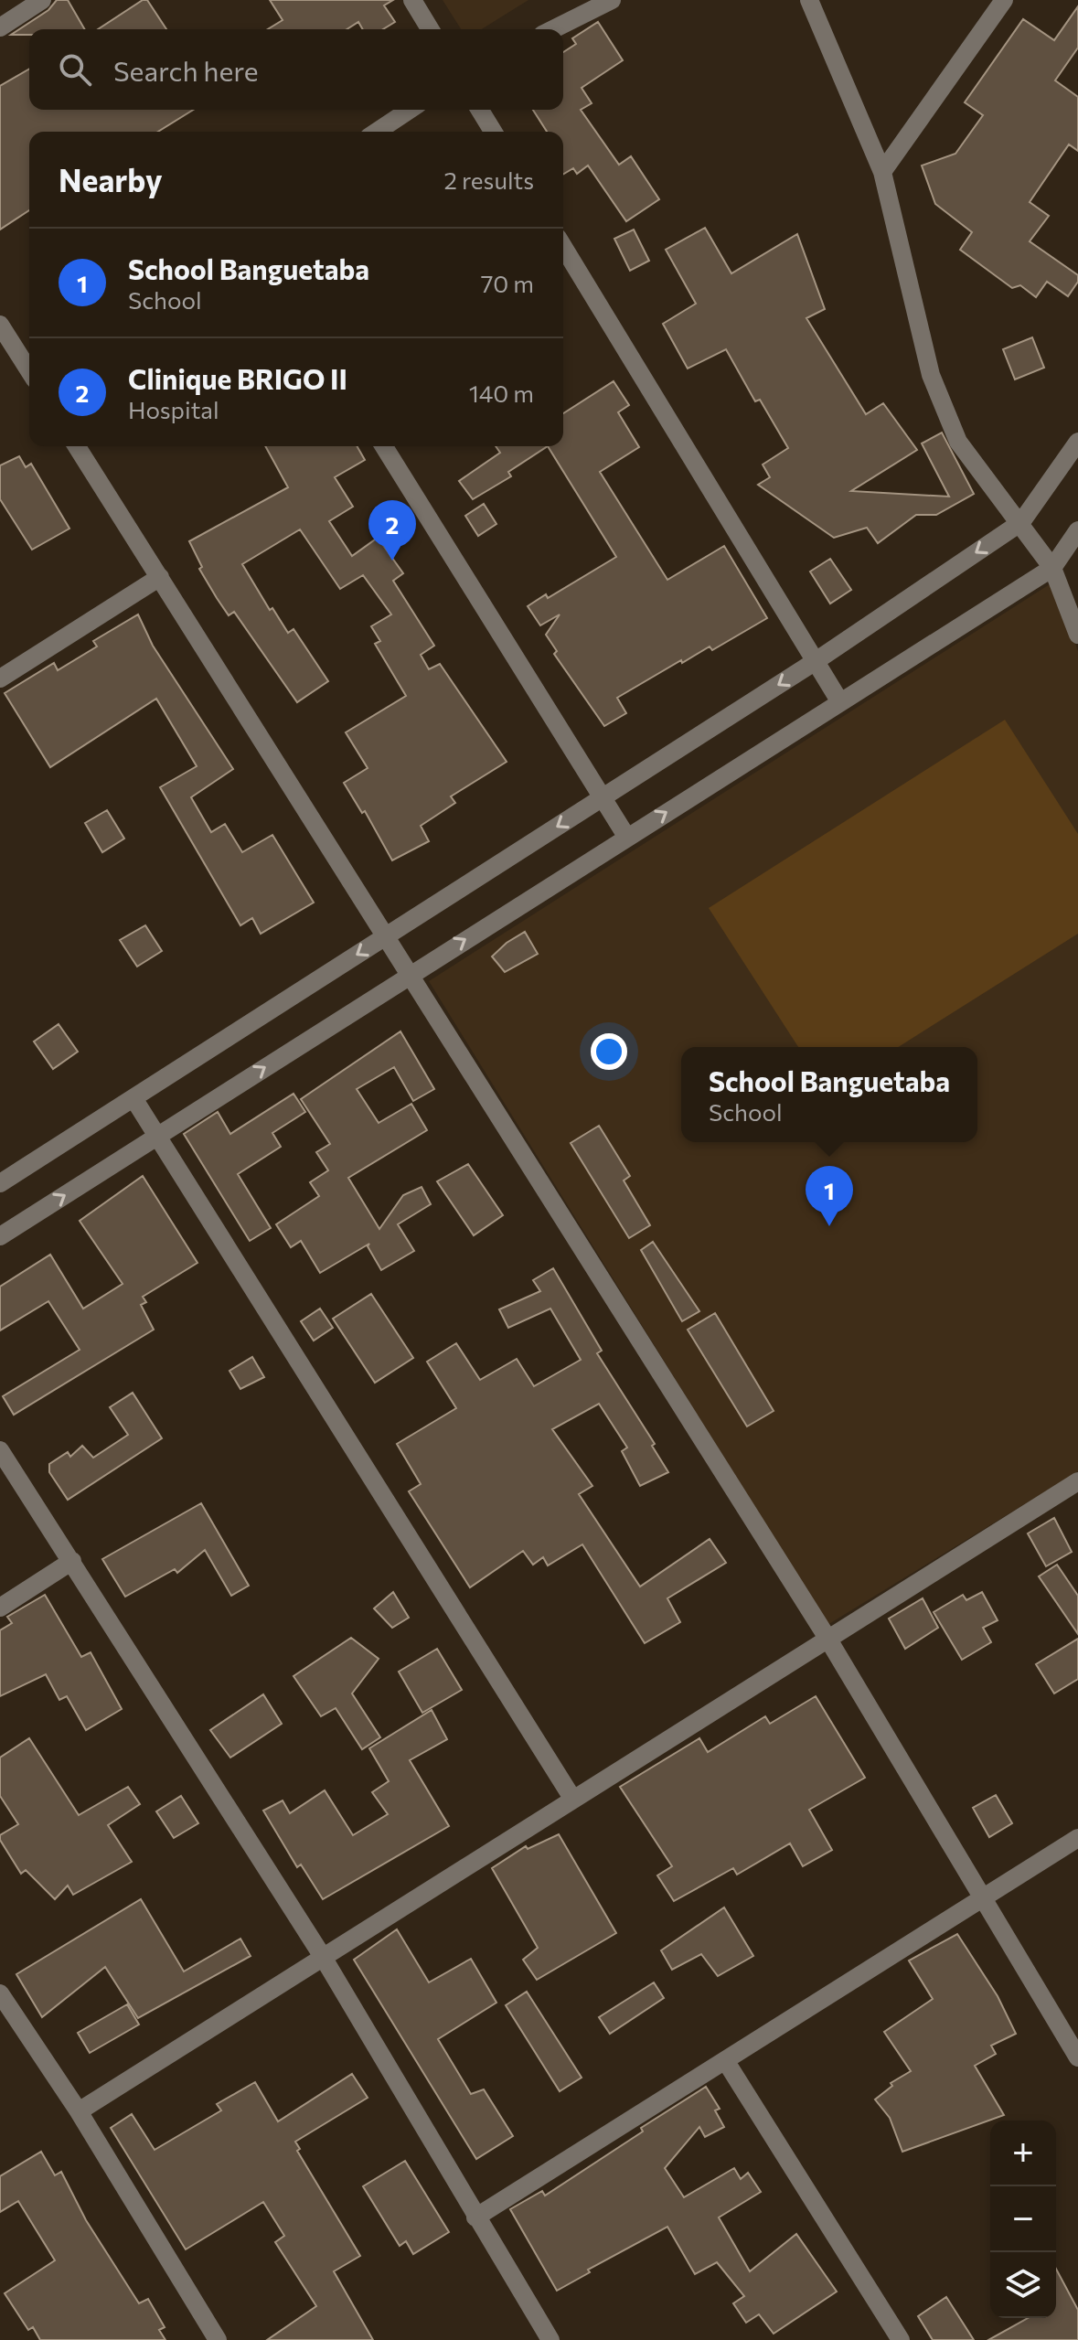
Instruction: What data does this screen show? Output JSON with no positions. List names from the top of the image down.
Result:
{
  "page": {
    "search": "Search here",
    "heading": ["Nearby", "2 results"],
    "list": [
      {
        "mark": "1",
        "name": "School Banguetaba",
        "note": "School",
        "value": "70 m"
      },
      {
        "mark": "2",
        "name": "Clinique BRIGO II",
        "note": "Hospital",
        "value": "140 m"
      }
    ],
    "pins": ["2", "1"],
    "popup": ["School Banguetaba", "School"],
    "map_buttons": ["+", "−"]
  }
}
